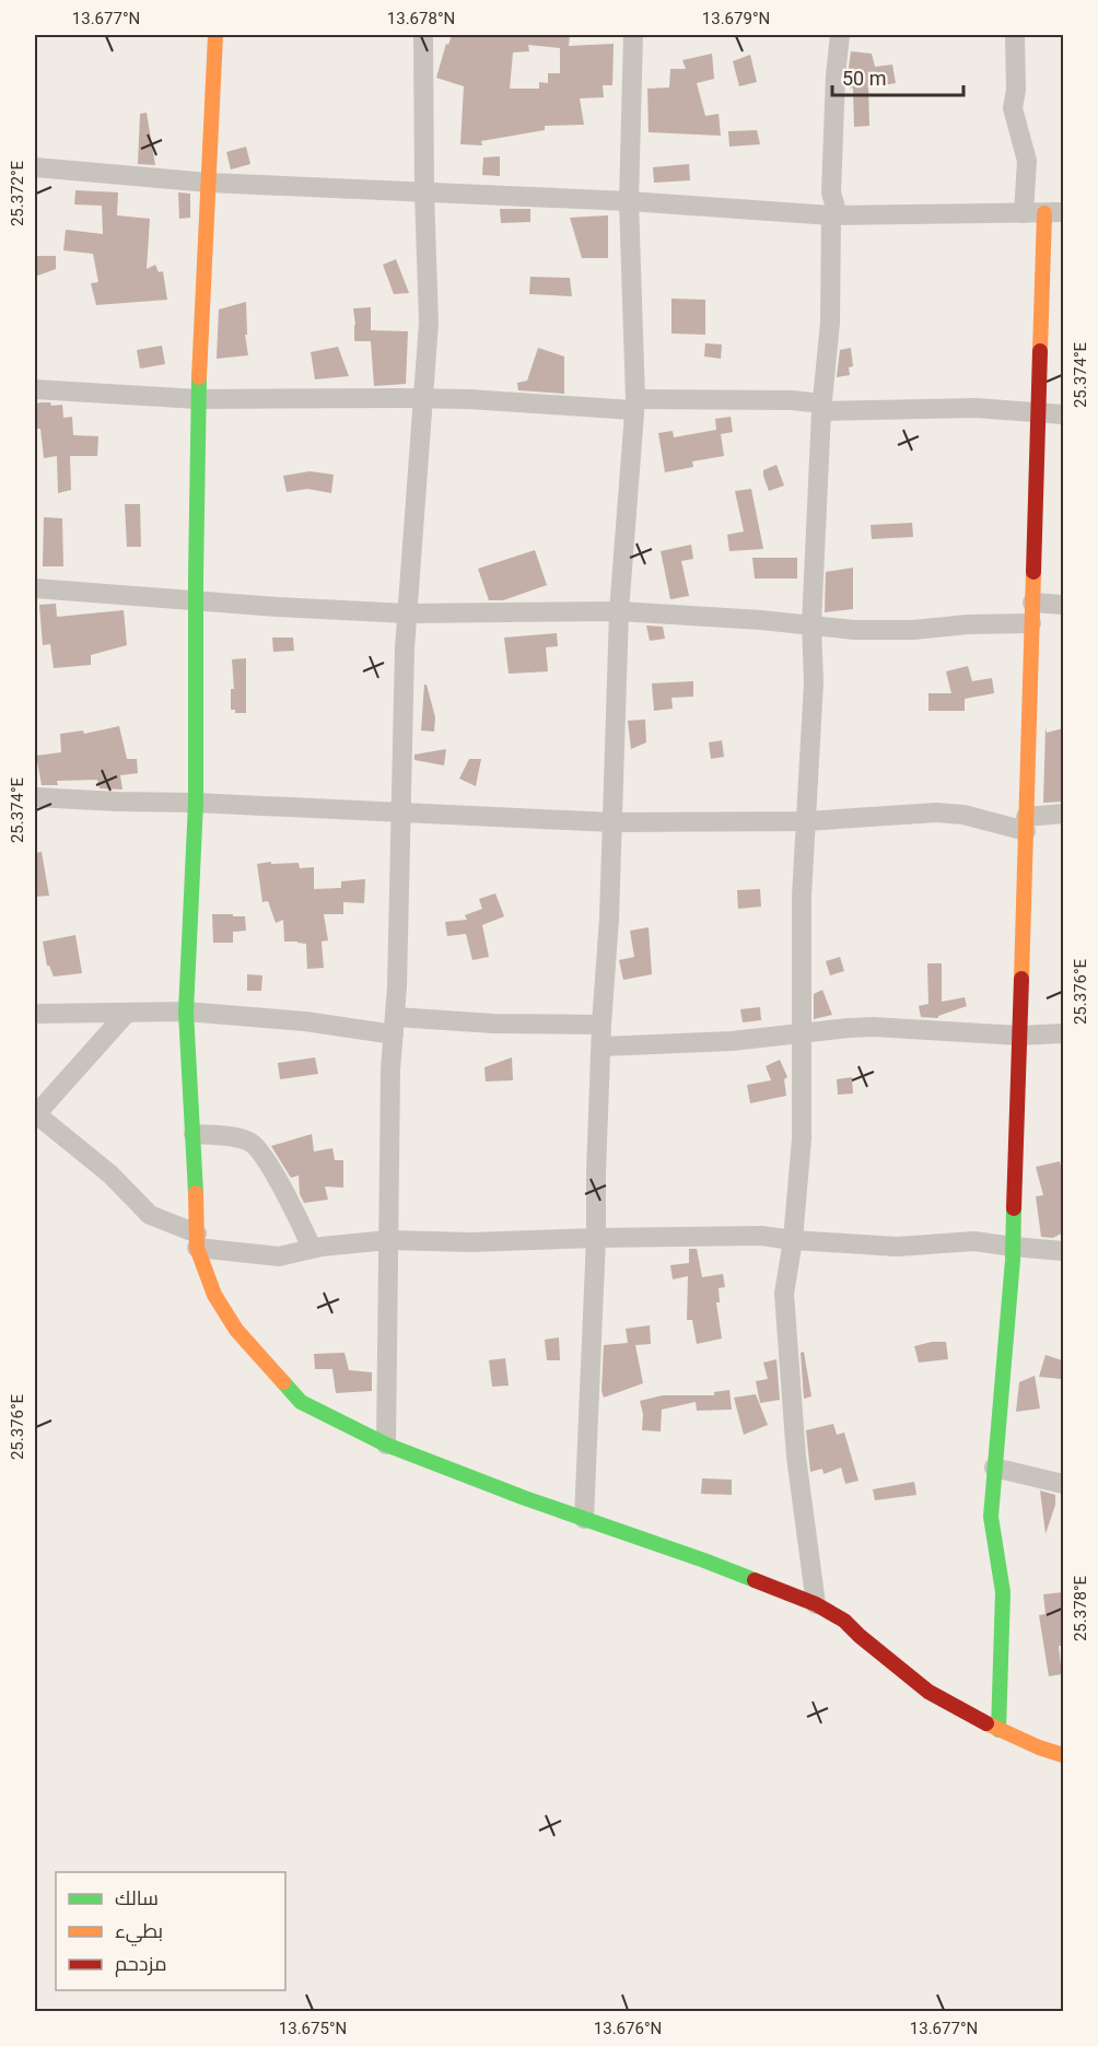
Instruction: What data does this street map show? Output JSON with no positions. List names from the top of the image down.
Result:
{
  "legend": ["سالك", "بطيء", "مزدحم"],
  "scale_bar": "50 m",
  "coordinates": [
    "13.677°N",
    "13.678°N",
    "13.679°N",
    "25.372°E",
    "25.374°E",
    "25.376°E",
    "25.378°E",
    "13.675°N",
    "13.676°N"
  ]
}
